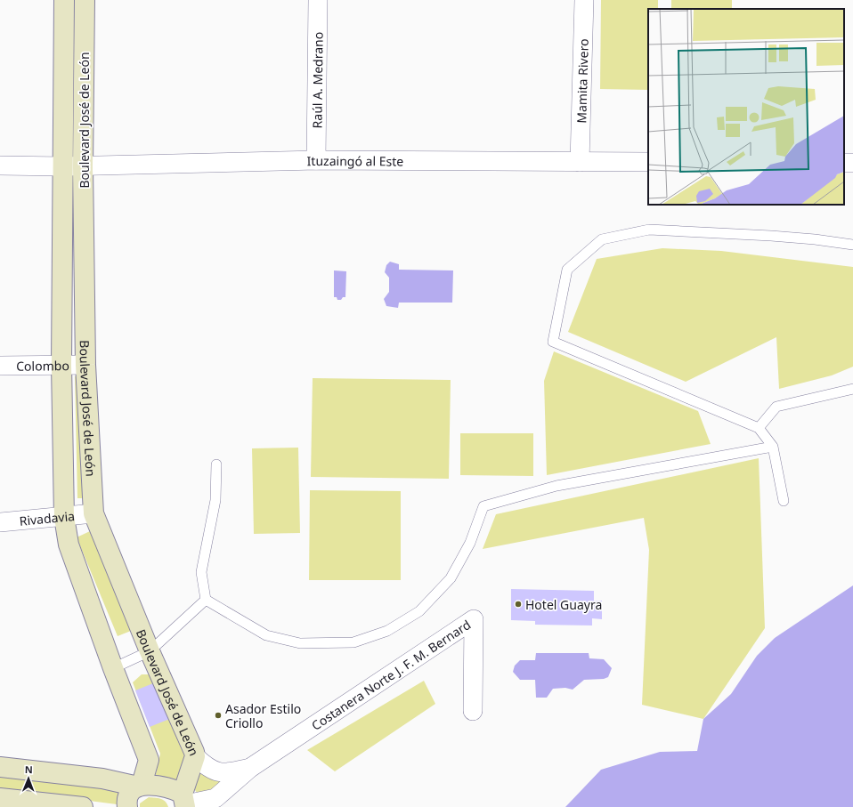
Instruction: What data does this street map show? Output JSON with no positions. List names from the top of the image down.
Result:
{
  "streets": {
    "main road": ["Boulevard José de León"],
    "street": [
      "Raúl A. Medrano",
      "Mamita Rivero",
      "Ituzaingó al Este",
      "Colombo",
      "Rivadavia",
      "Costanera Norte J. F. M. Bernard"
    ]
  },
  "crossings": [
    ["Raúl A. Medrano", "Ituzaingó al Este"],
    ["Mamita Rivero", "Ituzaingó al Este"],
    ["Boulevard José de León", "Ituzaingó al Este"],
    ["Boulevard José de León", "Colombo"],
    ["Boulevard José de León", "Rivadavia"],
    ["Boulevard José de León", "Costanera Norte J. F. M. Bernard"]
  ],
  "places": ["Hotel Guayra", "Asador Estilo Criollo"],
  "north": "top"
}
